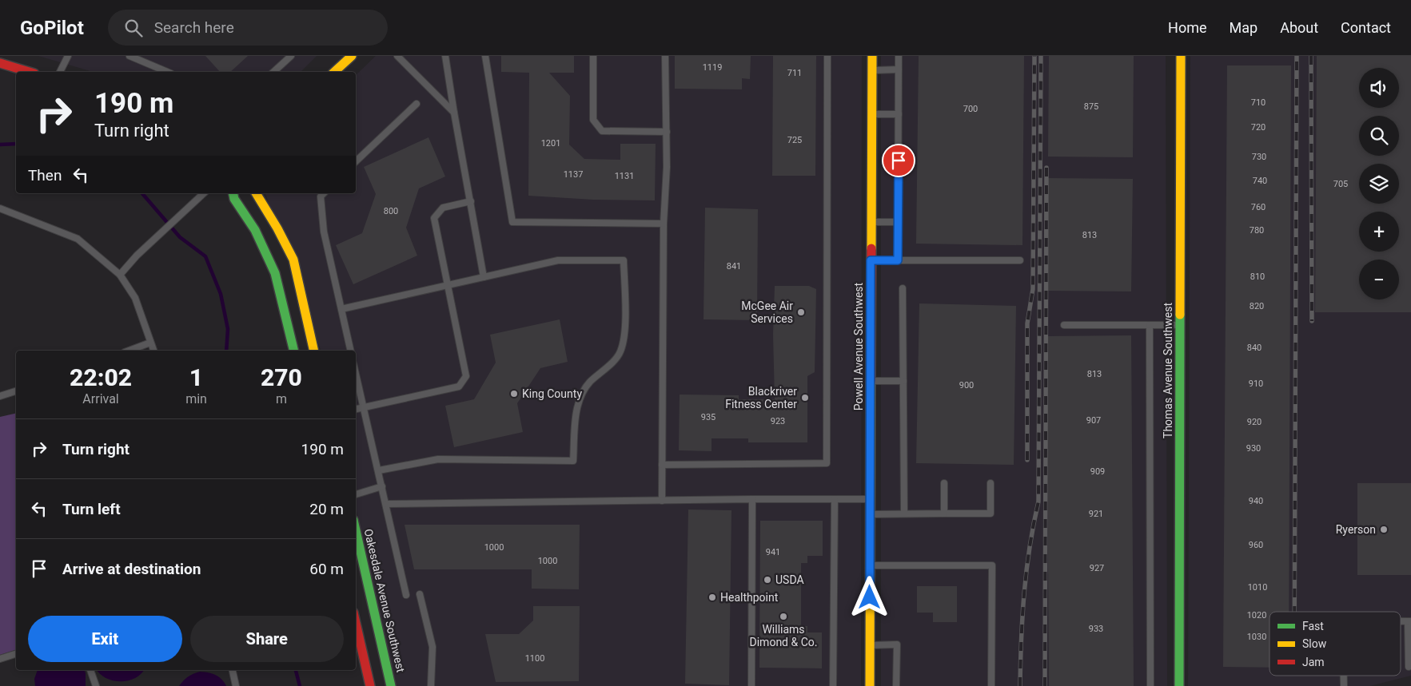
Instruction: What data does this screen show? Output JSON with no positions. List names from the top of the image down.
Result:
{
  "streets": {
    "street": ["Powell Avenue Southwest", "Thomas Avenue Southwest", "Oakesdale Avenue Southwest"]
  },
  "places": [
    "McGee Air Services",
    "King County",
    "Blackriver Fitness Center",
    "Ryerson",
    "USDA",
    "Healthpoint",
    "Williams Dimond & Co."
  ],
  "house_numbers": [
    "1119",
    "711",
    "710",
    "875",
    "700",
    "720",
    "725",
    "1201",
    "730",
    "1137",
    "1131",
    "740",
    "705",
    "760",
    "800",
    "780",
    "813",
    "841",
    "810",
    "820",
    "840",
    "813",
    "910",
    "900",
    "935",
    "907",
    "923",
    "920",
    "930",
    "909",
    "940",
    "921",
    "960",
    "1000",
    "941",
    "1000",
    "927",
    "1010",
    "1020",
    "933",
    "1030",
    "1100"
  ],
  "legend": ["Fast", "Slow", "Jam"],
  "page": {
    "header": "GoPilot",
    "search": "Search here",
    "nav": [
      "Home",
      "Map",
      "About",
      "Contact"
    ],
    "map_buttons": ["+", "−"],
    "turn": ["190 m", "Turn right"],
    "then": "Then",
    "eta": [
      "22:02",
      "Arrival",
      "1",
      "min",
      "270",
      "m"
    ],
    "list": [
      {
        "name": "Turn right",
        "value": "190 m"
      },
      {
        "name": "Turn left",
        "value": "20 m"
      },
      {
        "name": "Arrive at destination",
        "value": "60 m"
      }
    ],
    "buttons": ["Exit", "Share"]
  }
}
